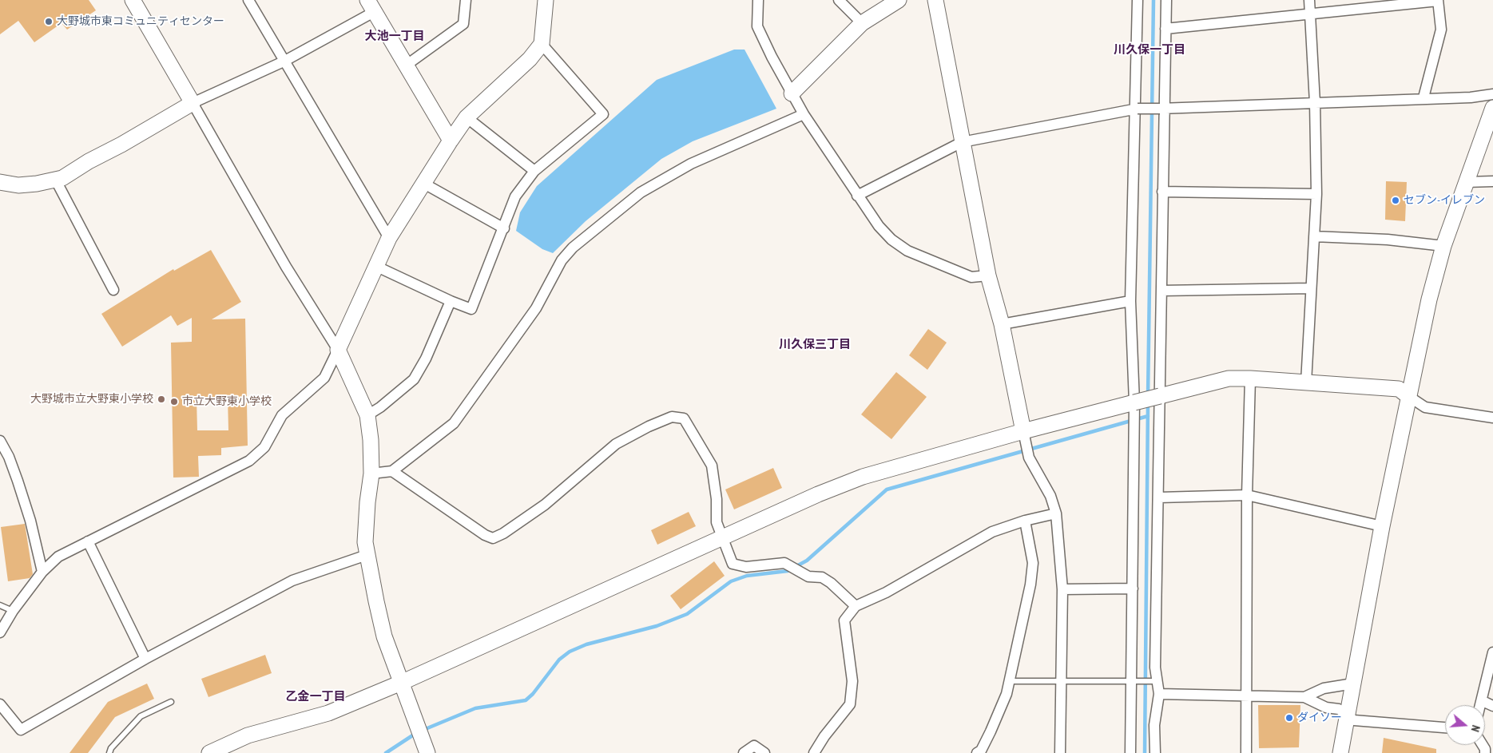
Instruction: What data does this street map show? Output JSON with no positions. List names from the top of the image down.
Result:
{
  "districts": [
    "大池一丁目",
    "川久保一丁目",
    "川久保三丁目",
    "乙金一丁目"
  ],
  "places": [
    "大野城市東コミュニティセンター",
    "セブン-イレブン",
    "大野城市立大野東小学校",
    "市立大野東小学校",
    "ダイソー"
  ],
  "north": "right"
}
